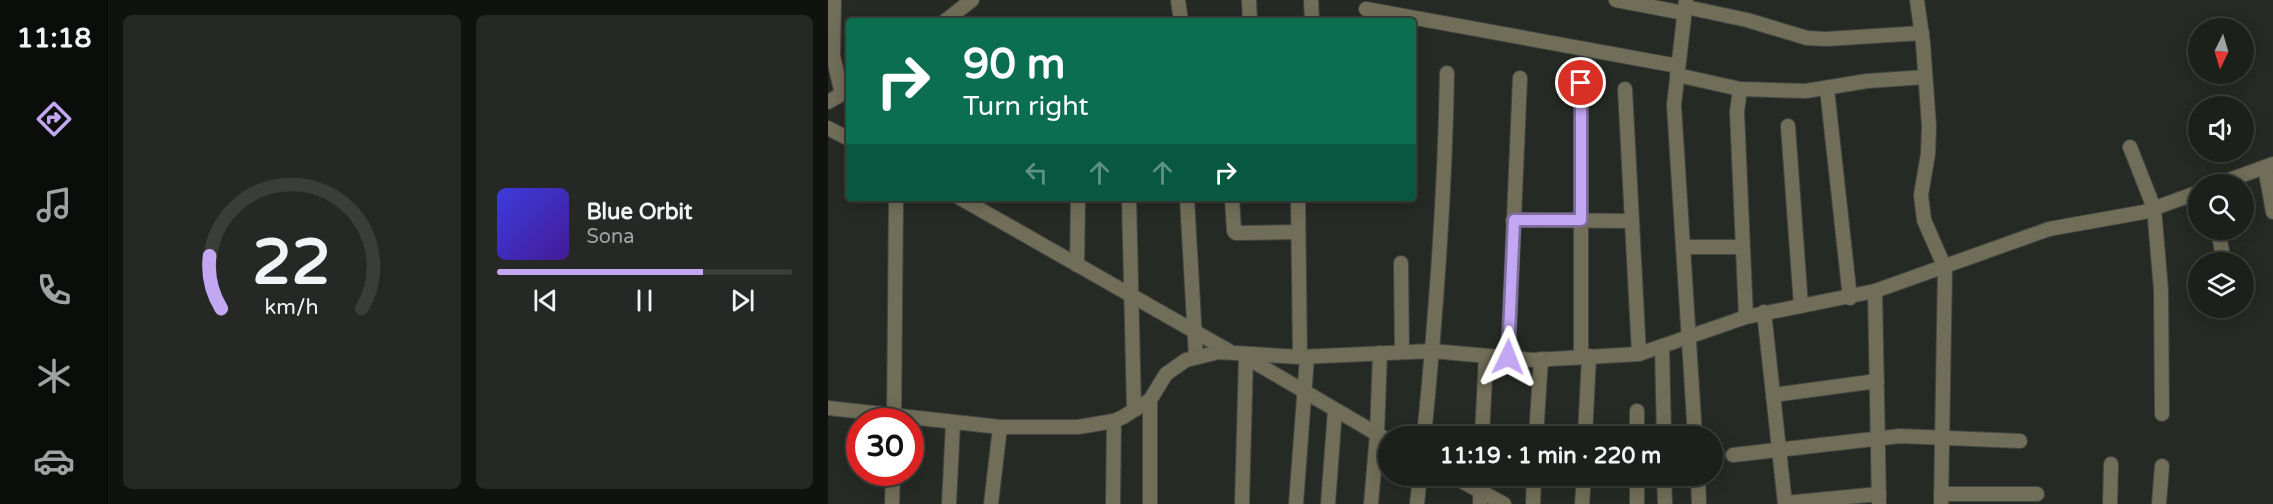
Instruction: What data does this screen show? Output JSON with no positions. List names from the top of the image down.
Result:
{
  "north": "bottom",
  "page": {
    "tabs": "11:18",
    "turn": ["90 m", "Turn right"],
    "song": ["Blue Orbit", "Sona"],
    "limit": "30",
    "trip": "11:19 · 1 min · 220 m",
    "gauge": ["22", "km/h"]
  }
}
